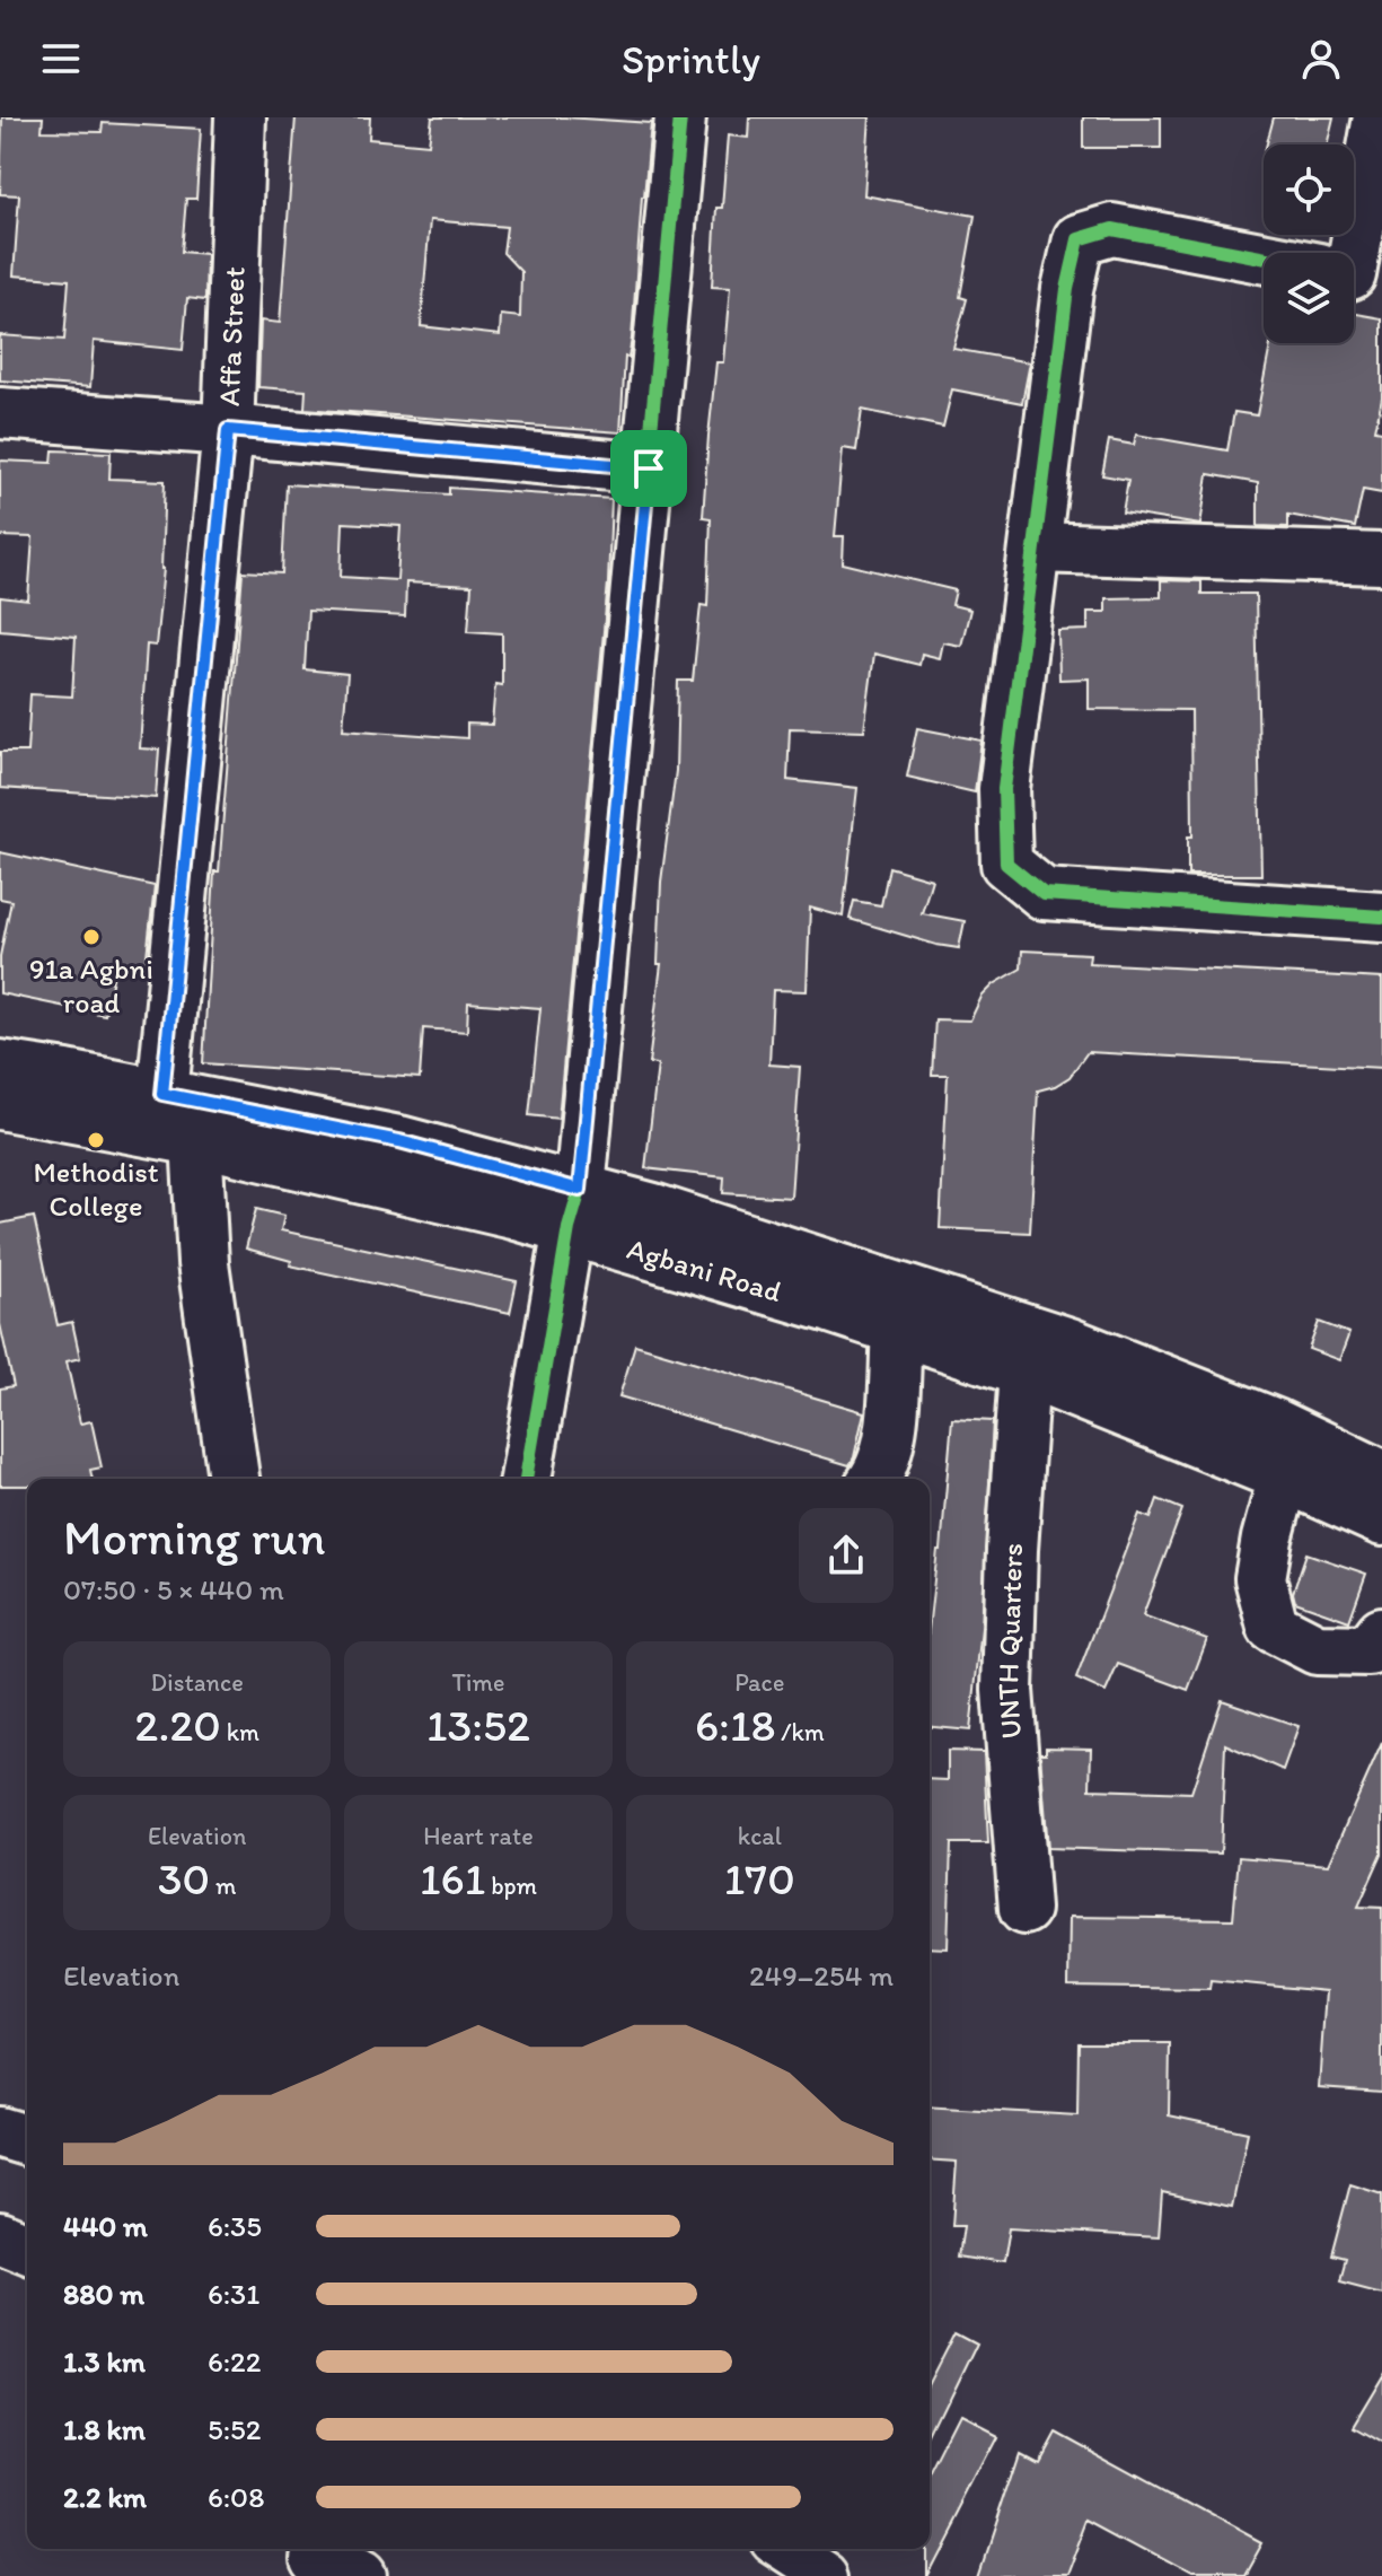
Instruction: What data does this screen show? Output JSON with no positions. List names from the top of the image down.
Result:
{
  "streets": {
    "street": ["Affa Street", "Agbani Road", "UNTH Quarters"]
  },
  "crossings": [
    ["Affa Street", "Agbani Road"],
    ["Agbani Road", "UNTH Quarters"]
  ],
  "places": ["91a Agbni road", "Methodist College"],
  "page": {
    "header": "Sprintly",
    "heading": ["Morning run", "07:50 · 5 × 440 m"],
    "stats": [
      ["Distance", "2.20 km"],
      ["Time", "13:52"],
      ["Pace", "6:18 /km"],
      ["Elevation", "30 m"],
      ["Heart rate", "161 bpm"],
      ["kcal", "170"]
    ],
    "chart": ["Elevation", "249–254 m"],
    "list": [
      {
        "name": "440 m",
        "note": "6:35"
      },
      {
        "name": "880 m",
        "note": "6:31"
      },
      {
        "name": "1.3 km",
        "note": "6:22"
      },
      {
        "name": "1.8 km",
        "note": "5:52"
      },
      {
        "name": "2.2 km",
        "note": "6:08"
      }
    ]
  }
}
